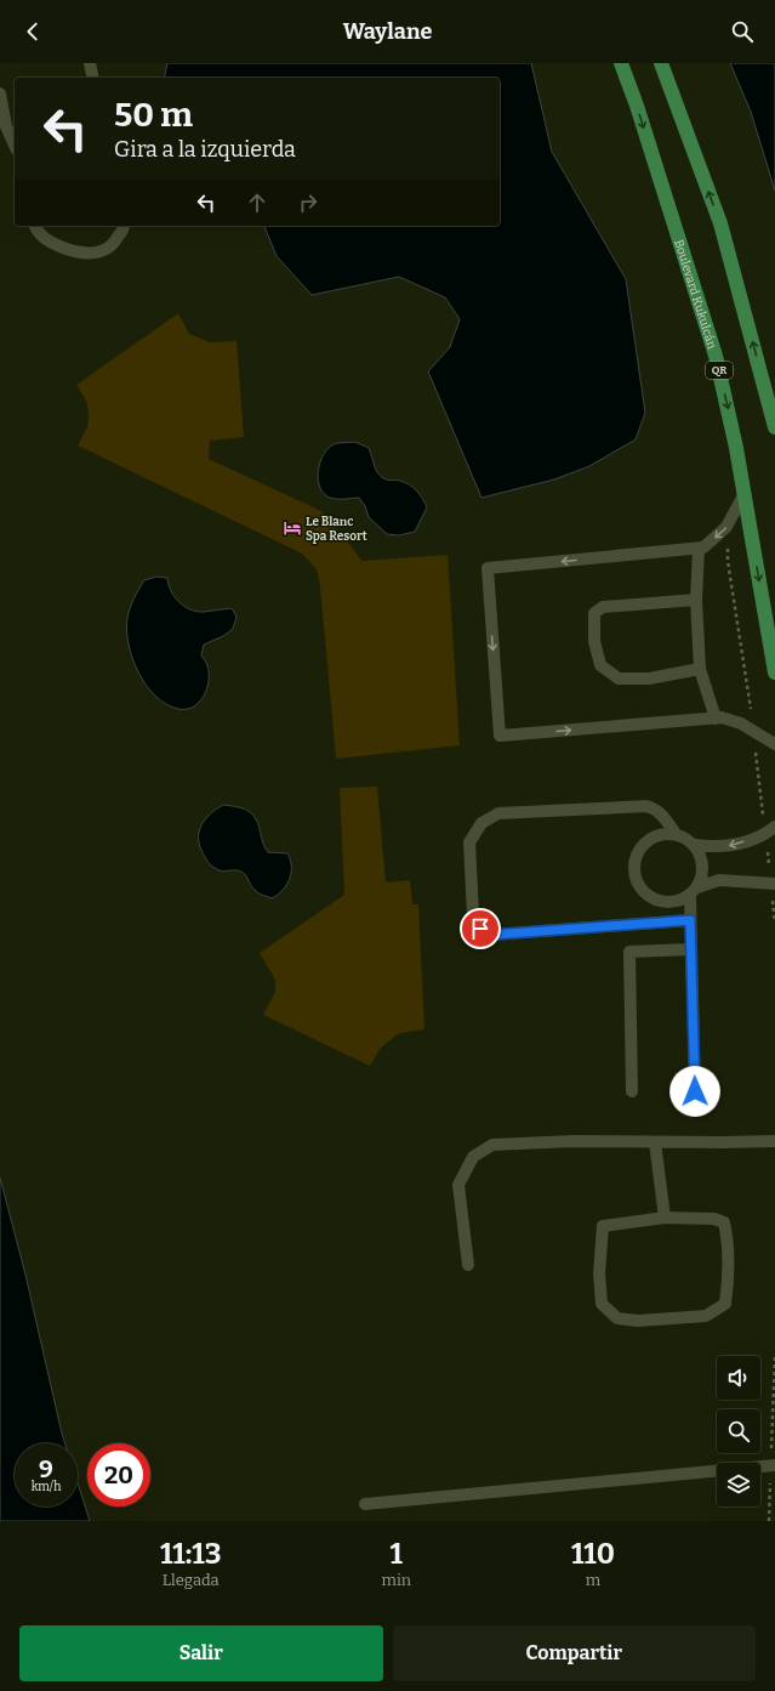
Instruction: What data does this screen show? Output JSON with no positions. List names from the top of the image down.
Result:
{
  "streets": {
    "main road": ["Boulevard Kukulcán", "QR"]
  },
  "places": {
    "hotel": ["Le Blanc Spa Resort"]
  },
  "page": {
    "header": "Waylane",
    "turn": ["50 m", "Gira a la izquierda"],
    "speed": "9 km/h",
    "limit": "20",
    "eta": [
      "11:13",
      "Llegada",
      "1",
      "min",
      "110",
      "m"
    ],
    "buttons": ["Salir", "Compartir"]
  }
}
